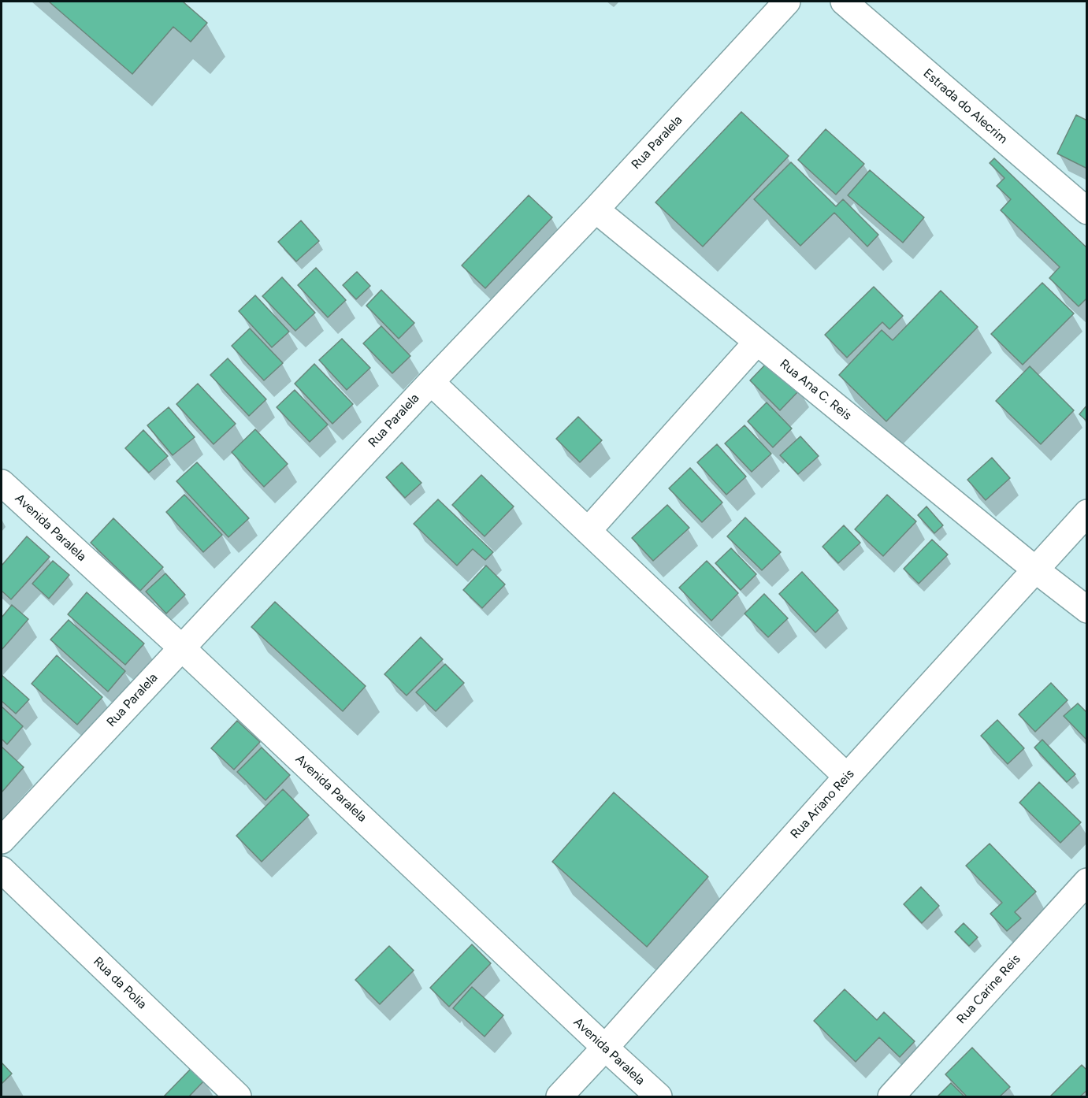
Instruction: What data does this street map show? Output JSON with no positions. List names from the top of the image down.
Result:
{
  "streets": {
    "street": [
      "Estrada do Alecrim",
      "Rua Paralela",
      "Rua Ana C. Reis",
      "Avenida Paralela",
      "Rua Ariano Reis",
      "Rua da Polia",
      "Rua Carine Reis"
    ]
  },
  "crossings": [
    ["Rua Paralela", "Rua Ana C. Reis"],
    ["Rua Paralela", "Avenida Paralela"],
    ["Rua Ana C. Reis", "Rua Ariano Reis"],
    ["Avenida Paralela", "Rua Ariano Reis"]
  ]
}
